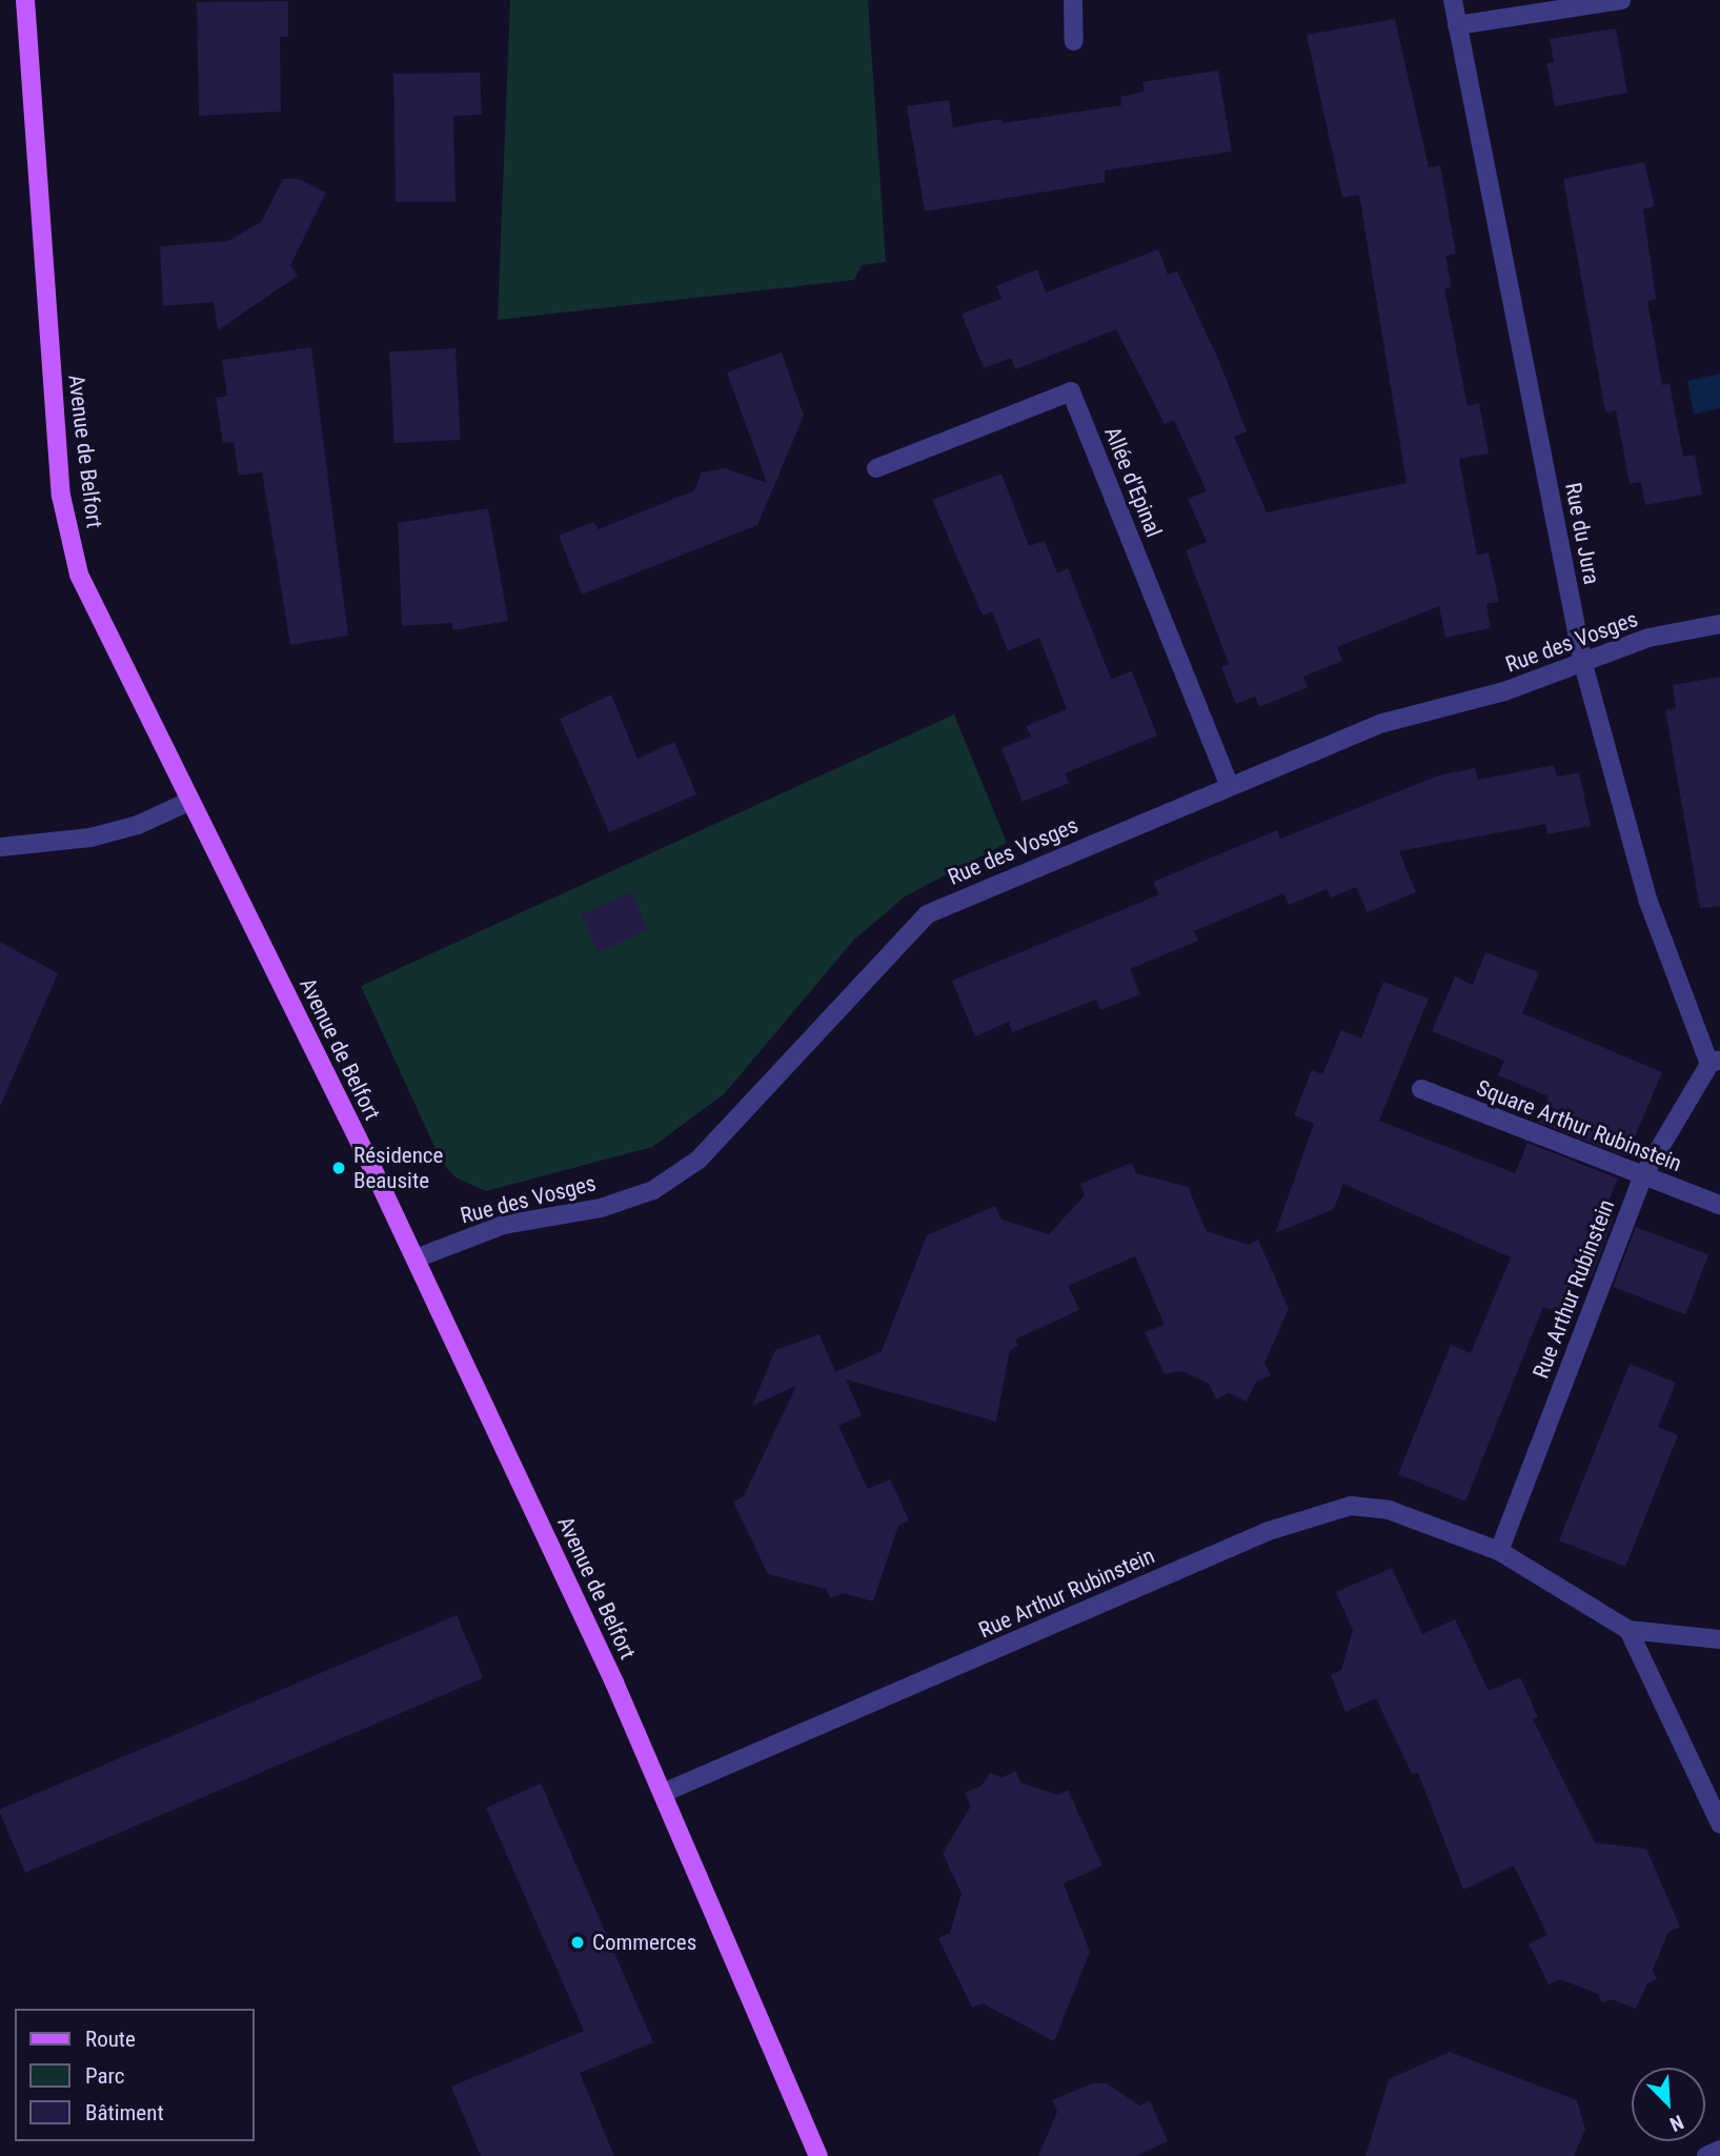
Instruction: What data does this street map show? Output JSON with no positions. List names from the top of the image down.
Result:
{
  "streets": {
    "main road": ["Avenue de Belfort"],
    "street": [
      "Allée d'Epinal",
      "Rue du Jura",
      "Rue des Vosges",
      "Square Arthur Rubinstein",
      "Rue Arthur Rubinstein"
    ]
  },
  "crossings": [
    ["Avenue de Belfort", "Rue des Vosges"],
    ["Avenue de Belfort", "Rue Arthur Rubinstein"],
    ["Allée d'Epinal", "Rue des Vosges"],
    ["Rue du Jura", "Rue des Vosges"],
    ["Rue du Jura", "Rue Arthur Rubinstein"],
    ["Square Arthur Rubinstein", "Rue Arthur Rubinstein"]
  ],
  "places": ["Résidence Beausite", "Commerces"],
  "legend": ["Route", "Parc", "Bâtiment"],
  "north": "bottom right"
}
